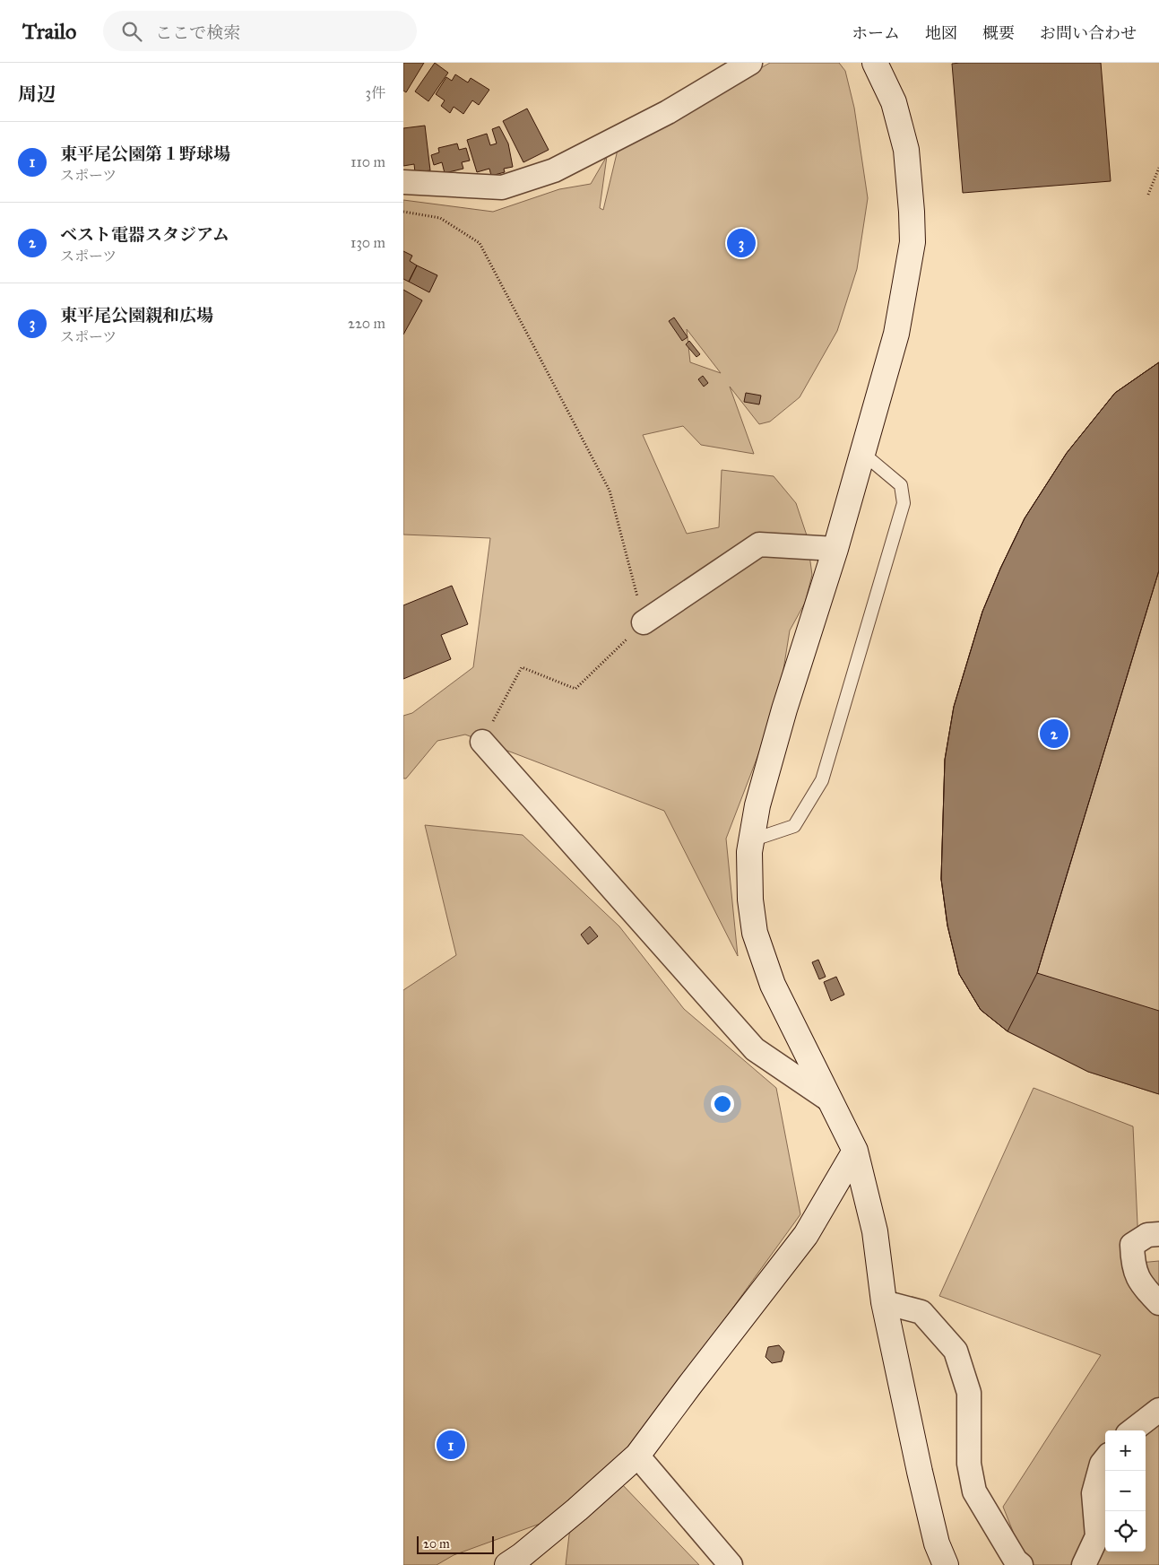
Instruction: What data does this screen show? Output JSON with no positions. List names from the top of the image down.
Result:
{
  "scale_bar": "20 m",
  "page": {
    "header": "Trailo",
    "search": "ここで検索",
    "nav": [
      "ホーム",
      "地図",
      "概要",
      "お問い合わせ"
    ],
    "heading": ["周辺", "3件"],
    "list": [
      {
        "mark": "1",
        "name": "東平尾公園第１野球場",
        "note": "スポーツ",
        "value": "110 m"
      },
      {
        "mark": "2",
        "name": "ベスト電器スタジアム",
        "note": "スポーツ",
        "value": "130 m"
      },
      {
        "mark": "3",
        "name": "東平尾公園親和広場",
        "note": "スポーツ",
        "value": "220 m"
      }
    ],
    "pins": ["3", "2", "1"],
    "map_buttons": ["+", "−"],
    "scale": "20 m"
  }
}
